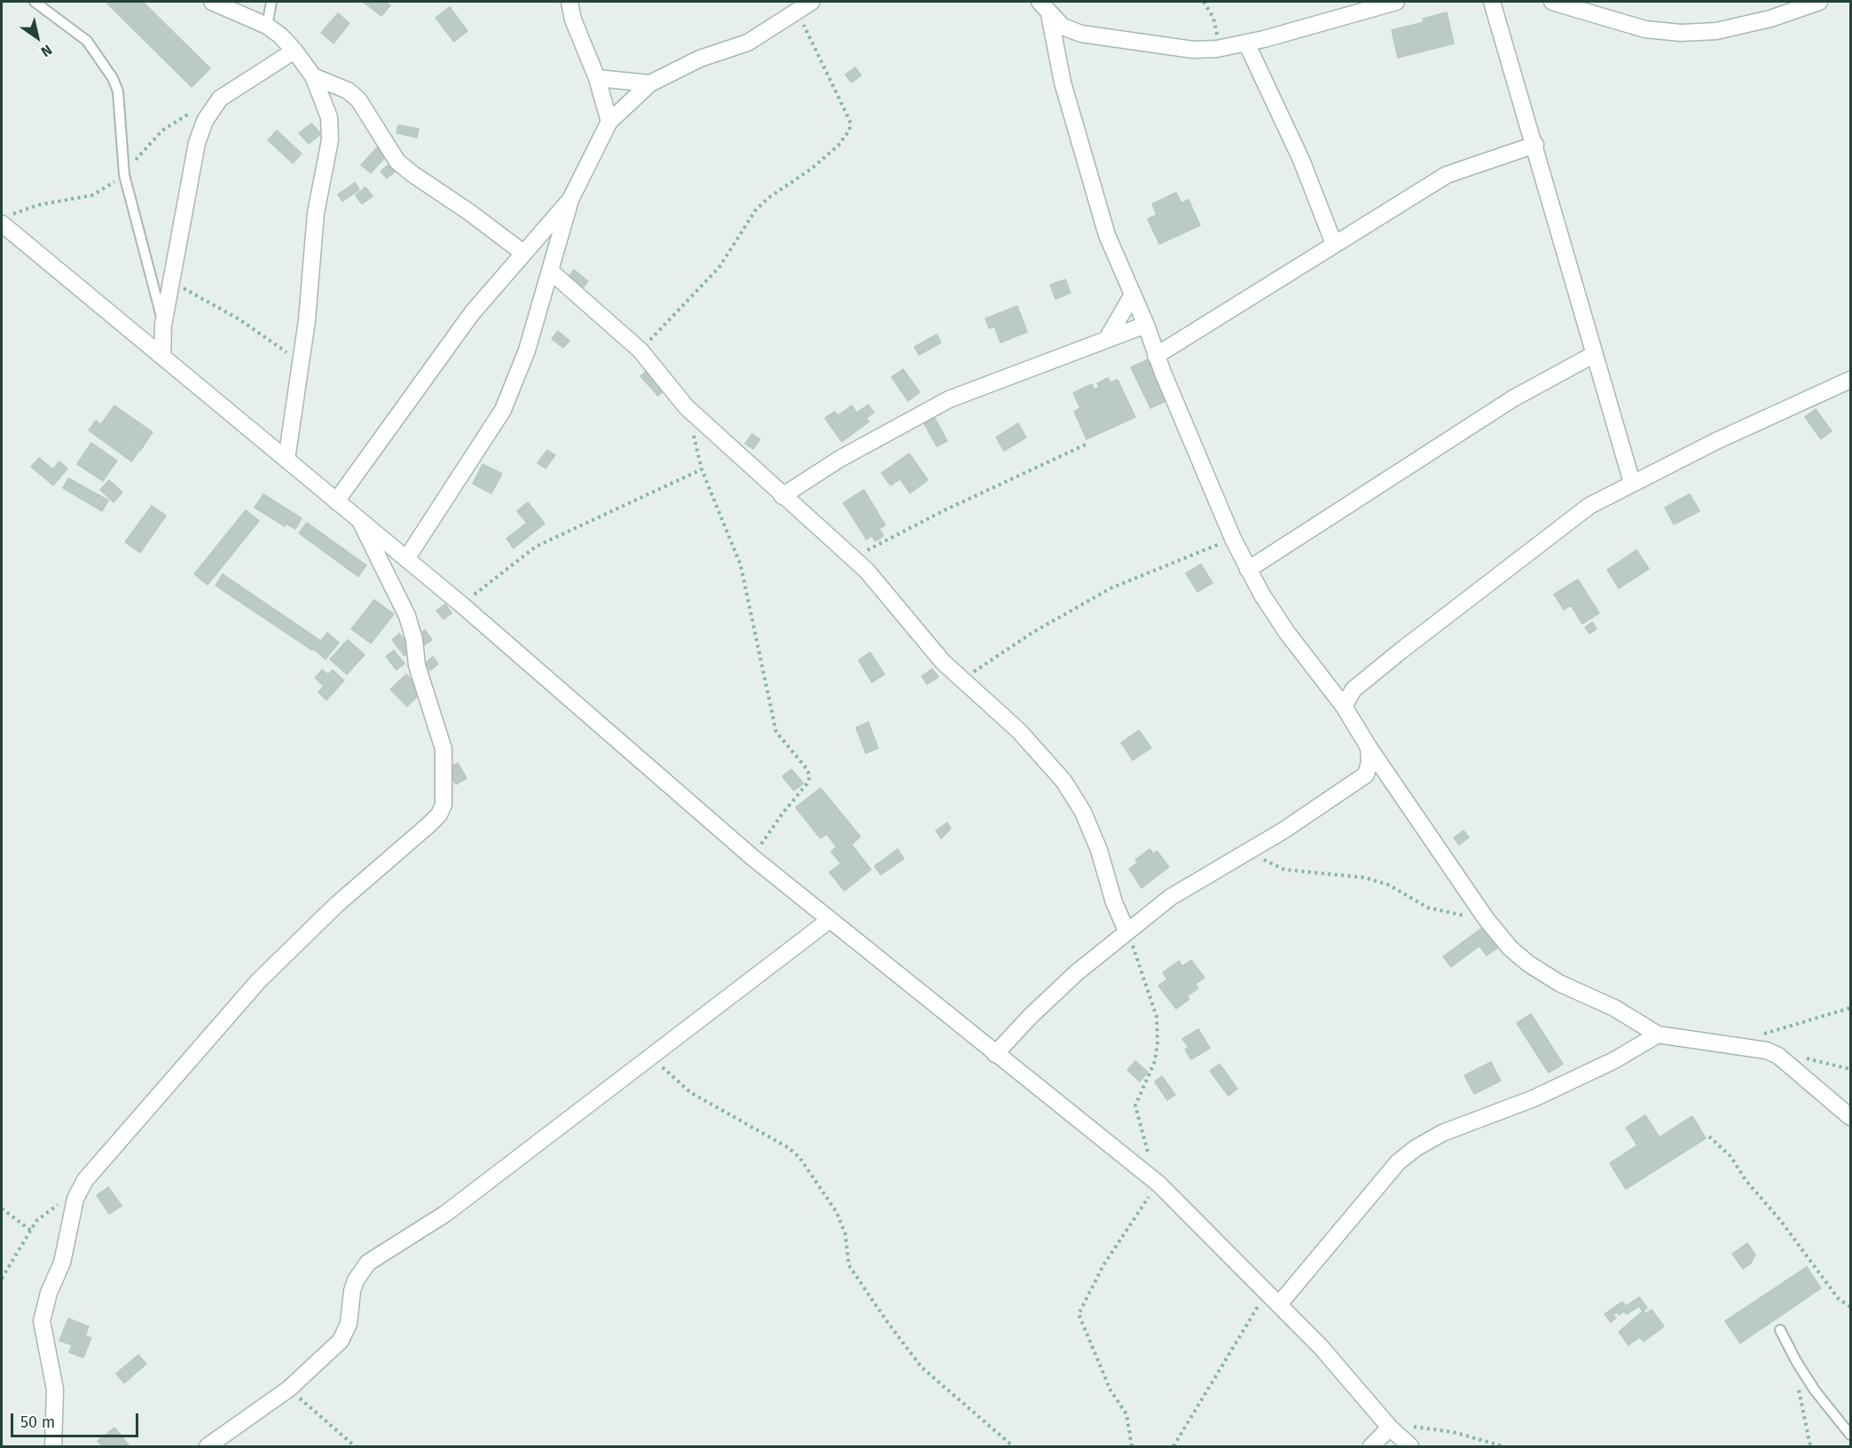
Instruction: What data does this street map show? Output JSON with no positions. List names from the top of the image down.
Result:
{
  "scale_bar": "50 m",
  "north": "bottom right"
}
